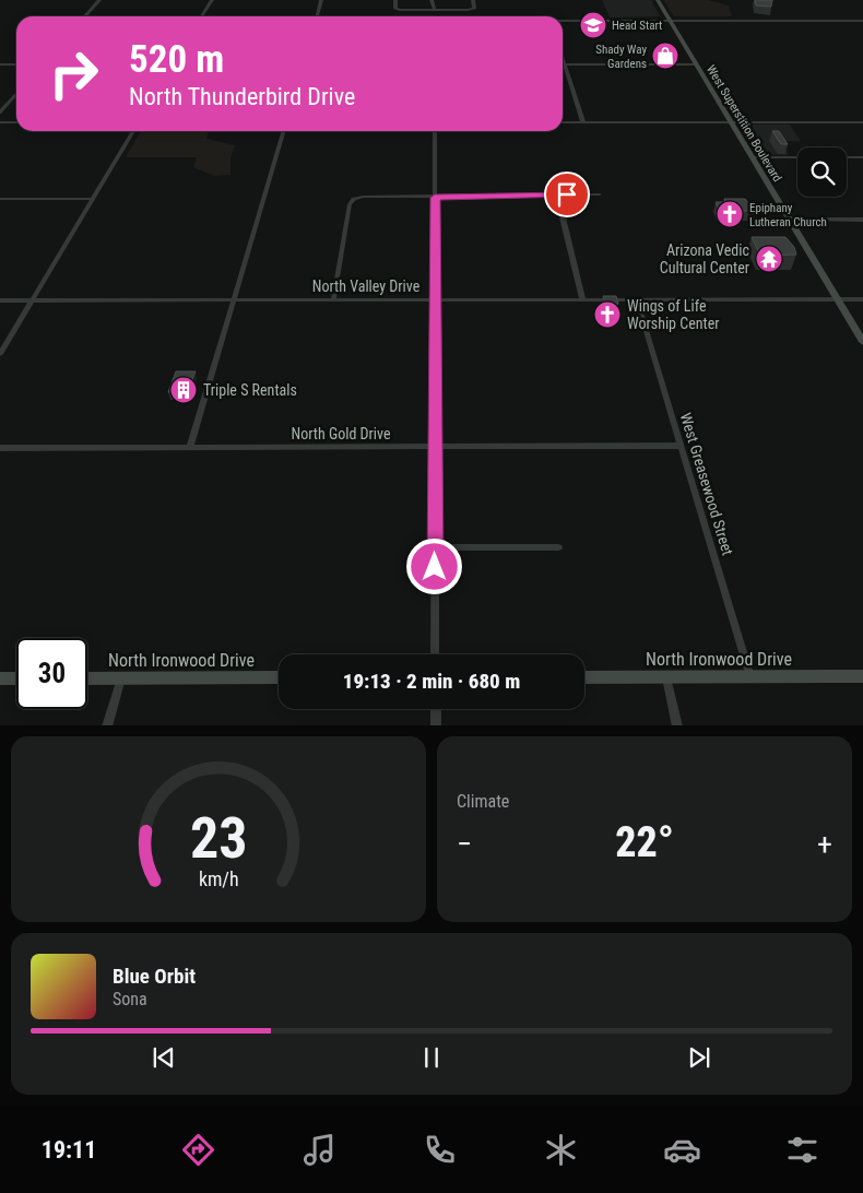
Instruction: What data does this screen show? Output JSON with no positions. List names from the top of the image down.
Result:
{
  "streets": {
    "main road": ["West Superstition Boulevard", "North Ironwood Drive"],
    "street": ["North Valley Drive", "North Gold Drive", "West Greasewood Street"]
  },
  "crossings": [
    ["West Superstition Boulevard", "North Valley Drive"],
    ["North Valley Drive", "West Greasewood Street"],
    ["North Gold Drive", "West Greasewood Street"],
    ["West Greasewood Street", "North Ironwood Drive"]
  ],
  "places": {
    "school or university": ["Head Start"],
    "shop": ["Shady Way Gardens"],
    "church": ["Epiphany Lutheran Church", "Wings of Life Worship Center"],
    "temple": ["Arizona Vedic Cultural Center"],
    "building": ["Triple S Rentals"]
  },
  "page": {
    "turn": ["520 m", "North Thunderbird Drive"],
    "limit": "30",
    "trip": "19:13 · 2 min · 680 m",
    "tile": "Climate",
    "heat": ["−", "22°", "+"],
    "song": ["Blue Orbit", "Sona"],
    "tabs": "19:11",
    "gauge": ["23", "km/h"]
  }
}
